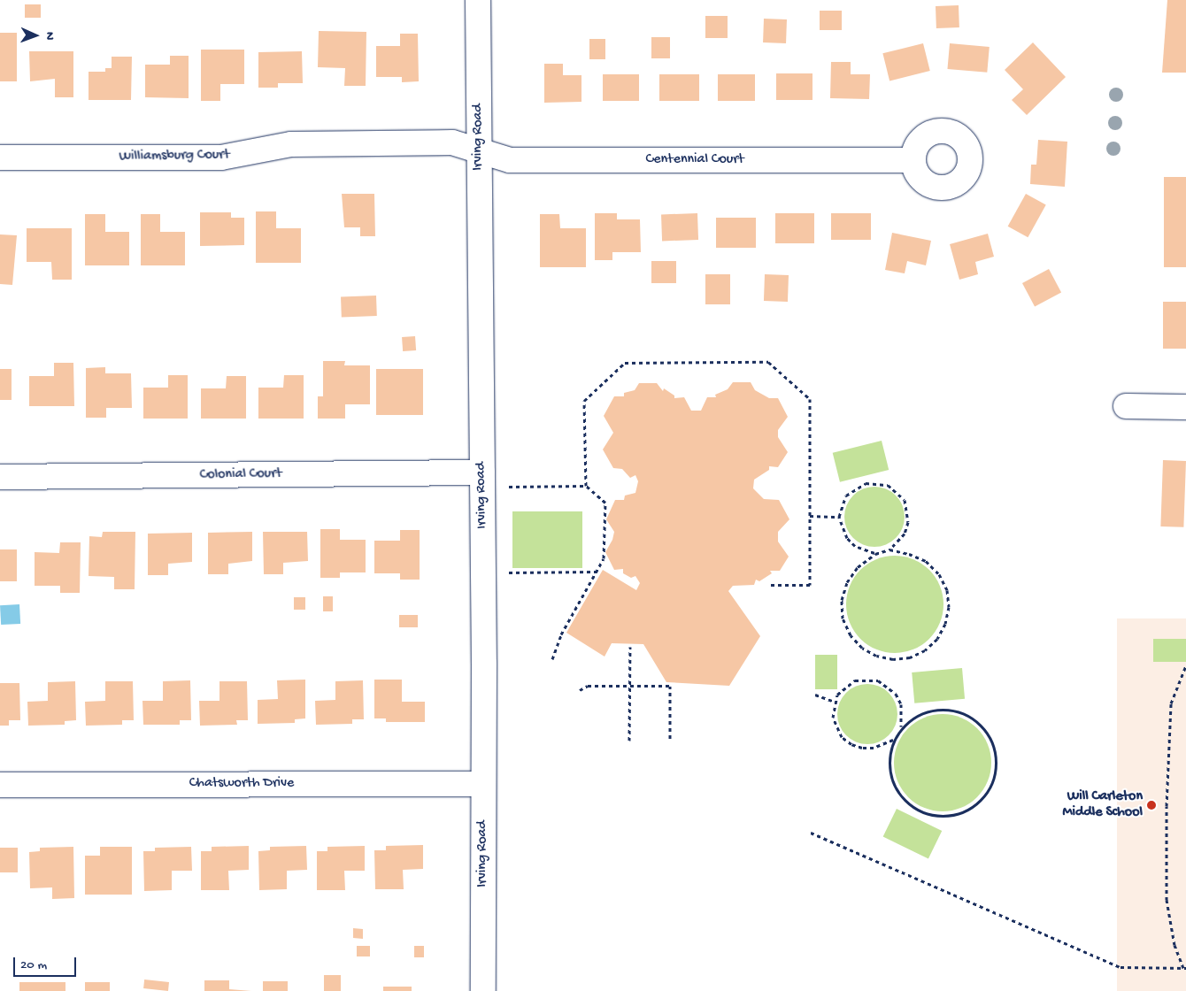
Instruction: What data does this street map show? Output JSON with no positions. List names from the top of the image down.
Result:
{
  "streets": {
    "street": [
      "Irving Road",
      "Williamsburg Court",
      "Centennial Court",
      "Colonial Court",
      "Chatsworth Drive"
    ]
  },
  "crossings": [
    ["Irving Road", "Williamsburg Court"],
    ["Irving Road", "Centennial Court"],
    ["Irving Road", "Colonial Court"],
    ["Irving Road", "Chatsworth Drive"],
    ["Williamsburg Court", "Centennial Court"]
  ],
  "places": ["Will Carleton Middle School"],
  "scale_bar": "20 m",
  "north": "right"
}
